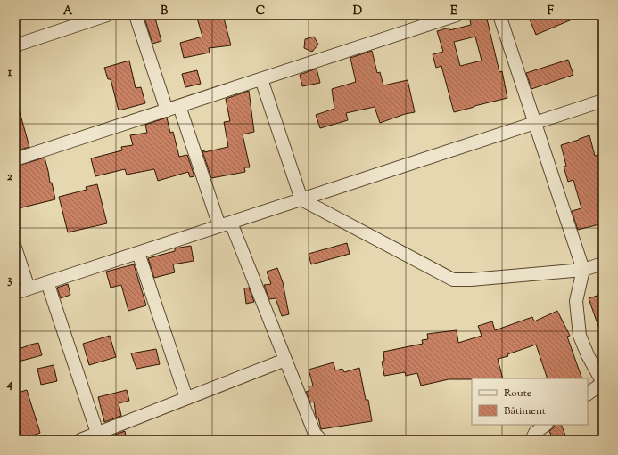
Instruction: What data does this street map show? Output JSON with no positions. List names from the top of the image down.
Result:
{
  "legend": ["Route", "Bâtiment"],
  "grid": {
    "columns": [
      "A",
      "B",
      "C",
      "D",
      "E",
      "F"
    ],
    "rows": [
      "1",
      "2",
      "3",
      "4"
    ]
  }
}
